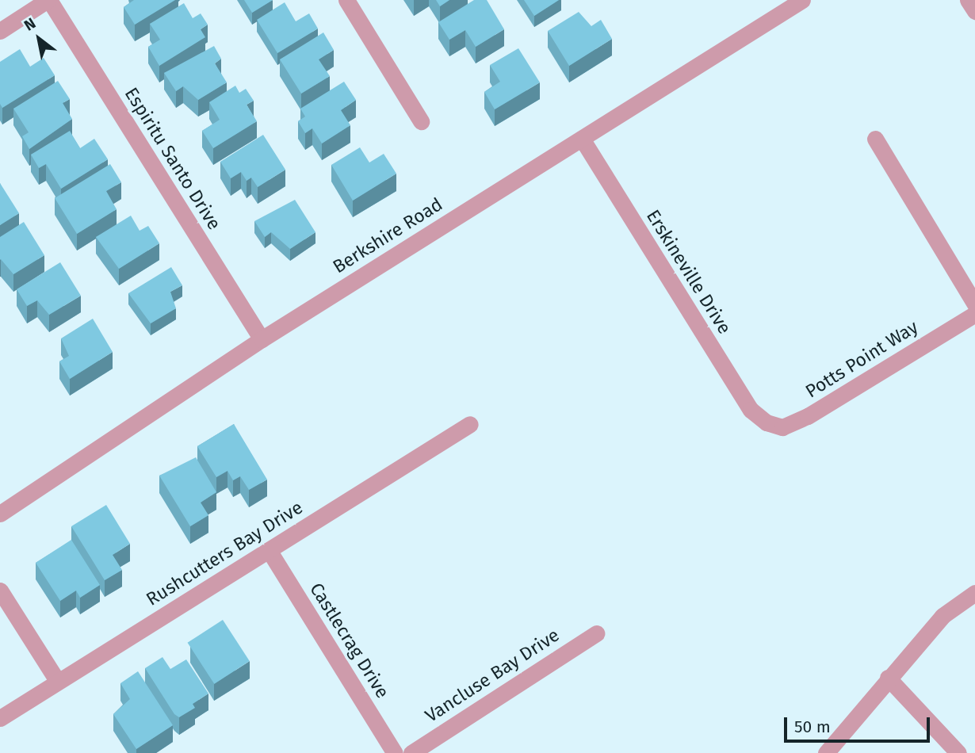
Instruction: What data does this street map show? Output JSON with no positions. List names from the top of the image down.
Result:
{
  "streets": {
    "street": [
      "Espiritu Santo Drive",
      "Berkshire Road",
      "Erskineville Drive",
      "Potts Point Way",
      "Rushcutters Bay Drive",
      "Castlecrag Drive",
      "Vancluse Bay Drive"
    ]
  },
  "crossings": [
    ["Espiritu Santo Drive", "Berkshire Road"],
    ["Berkshire Road", "Erskineville Drive"],
    ["Erskineville Drive", "Potts Point Way"],
    ["Rushcutters Bay Drive", "Castlecrag Drive"]
  ],
  "scale_bar": "50 m",
  "north": "top left"
}
